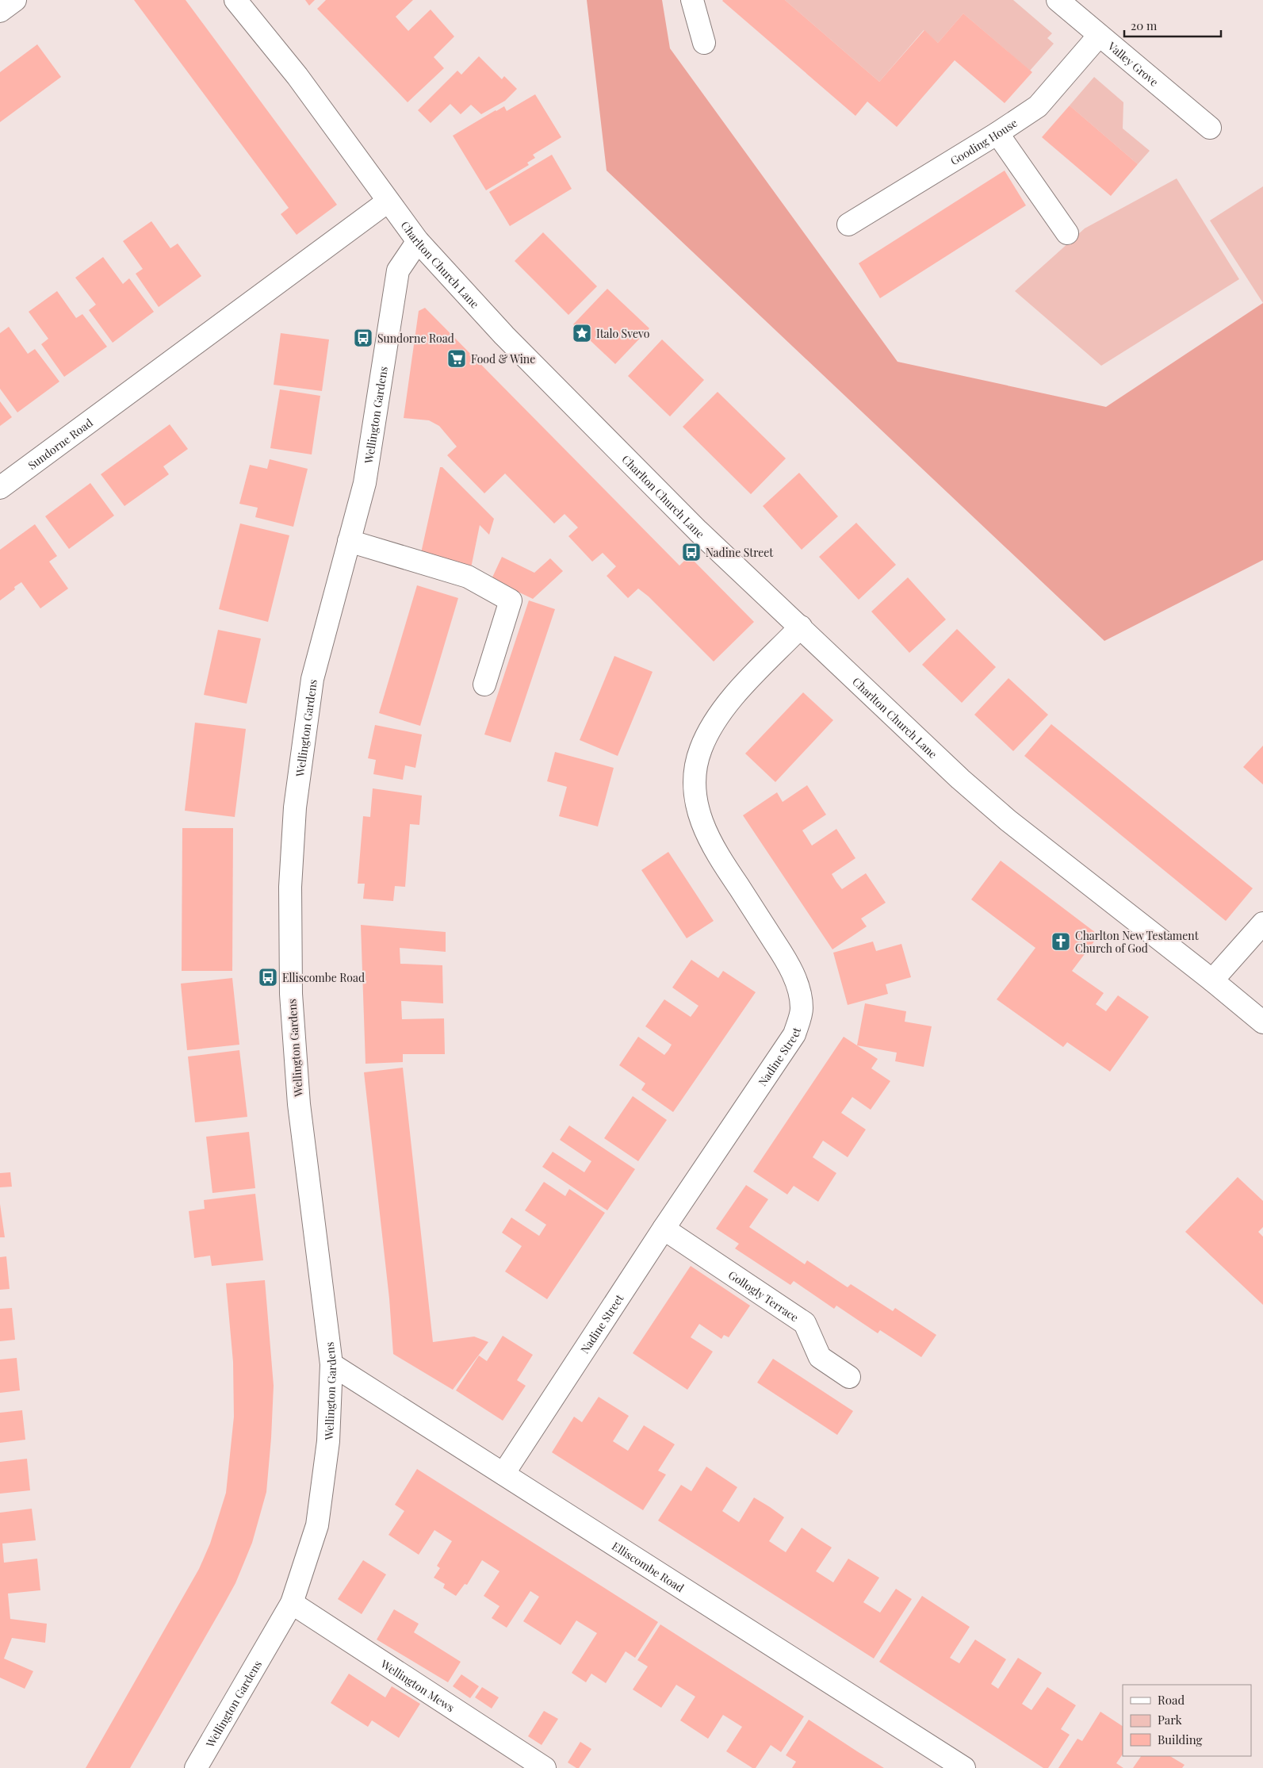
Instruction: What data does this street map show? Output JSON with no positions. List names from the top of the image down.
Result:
{
  "streets": {
    "street": [
      "Valley Grove",
      "Gooding House",
      "Charlton Church Lane",
      "Wellington Gardens",
      "Sundorne Road",
      "Nadine Street",
      "Gollogly Terrace",
      "Elliscombe Road",
      "Wellington Mews"
    ]
  },
  "crossings": [
    ["Valley Grove", "Gooding House"],
    ["Charlton Church Lane", "Wellington Gardens"],
    ["Charlton Church Lane", "Sundorne Road"],
    ["Charlton Church Lane", "Nadine Street"],
    ["Wellington Gardens", "Elliscombe Road"],
    ["Wellington Gardens", "Wellington Mews"],
    ["Nadine Street", "Gollogly Terrace"],
    ["Nadine Street", "Elliscombe Road"]
  ],
  "places": {
    "place": ["Italo Svevo"],
    "bus stop": ["Sundorne Road", "Nadine Street", "Elliscombe Road"],
    "supermarket": ["Food & Wine"],
    "church": ["Charlton New Testament Church of God"]
  },
  "legend": ["Road", "Park", "Building"],
  "scale_bar": "20 m"
}
